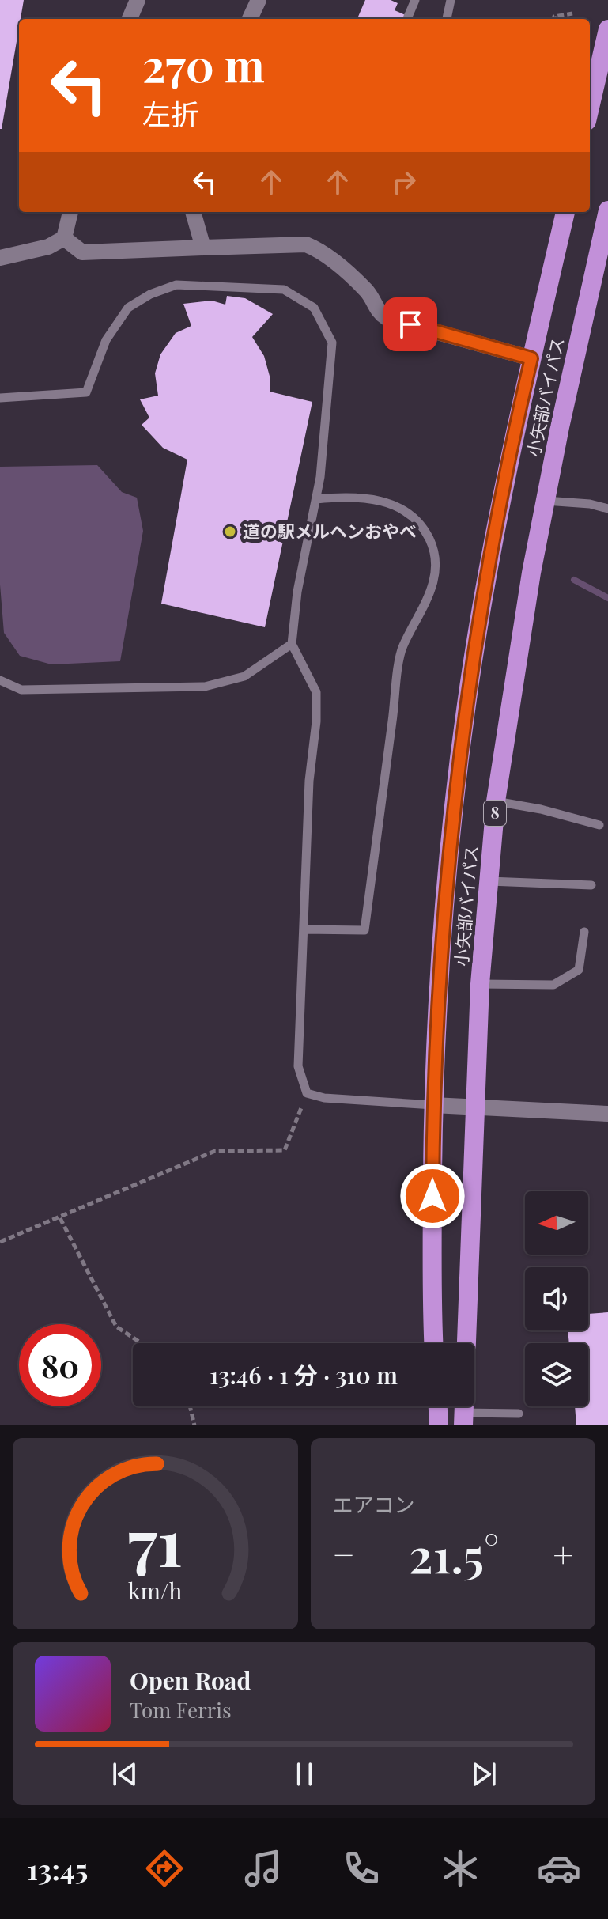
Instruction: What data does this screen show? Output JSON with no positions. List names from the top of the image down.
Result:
{
  "streets": {
    "highway": ["小矢部バイパス", "8"]
  },
  "places": ["道の駅メルヘンおやべ"],
  "north": "left",
  "page": {
    "turn": ["270 m", "左折"],
    "limit": "80",
    "trip": "13:46 · 1 分 · 310 m",
    "tile": "エアコン",
    "heat": ["−", "21.5°", "+"],
    "song": ["Open Road", "Tom Ferris"],
    "tabs": "13:45",
    "gauge": ["71", "km/h"]
  }
}
